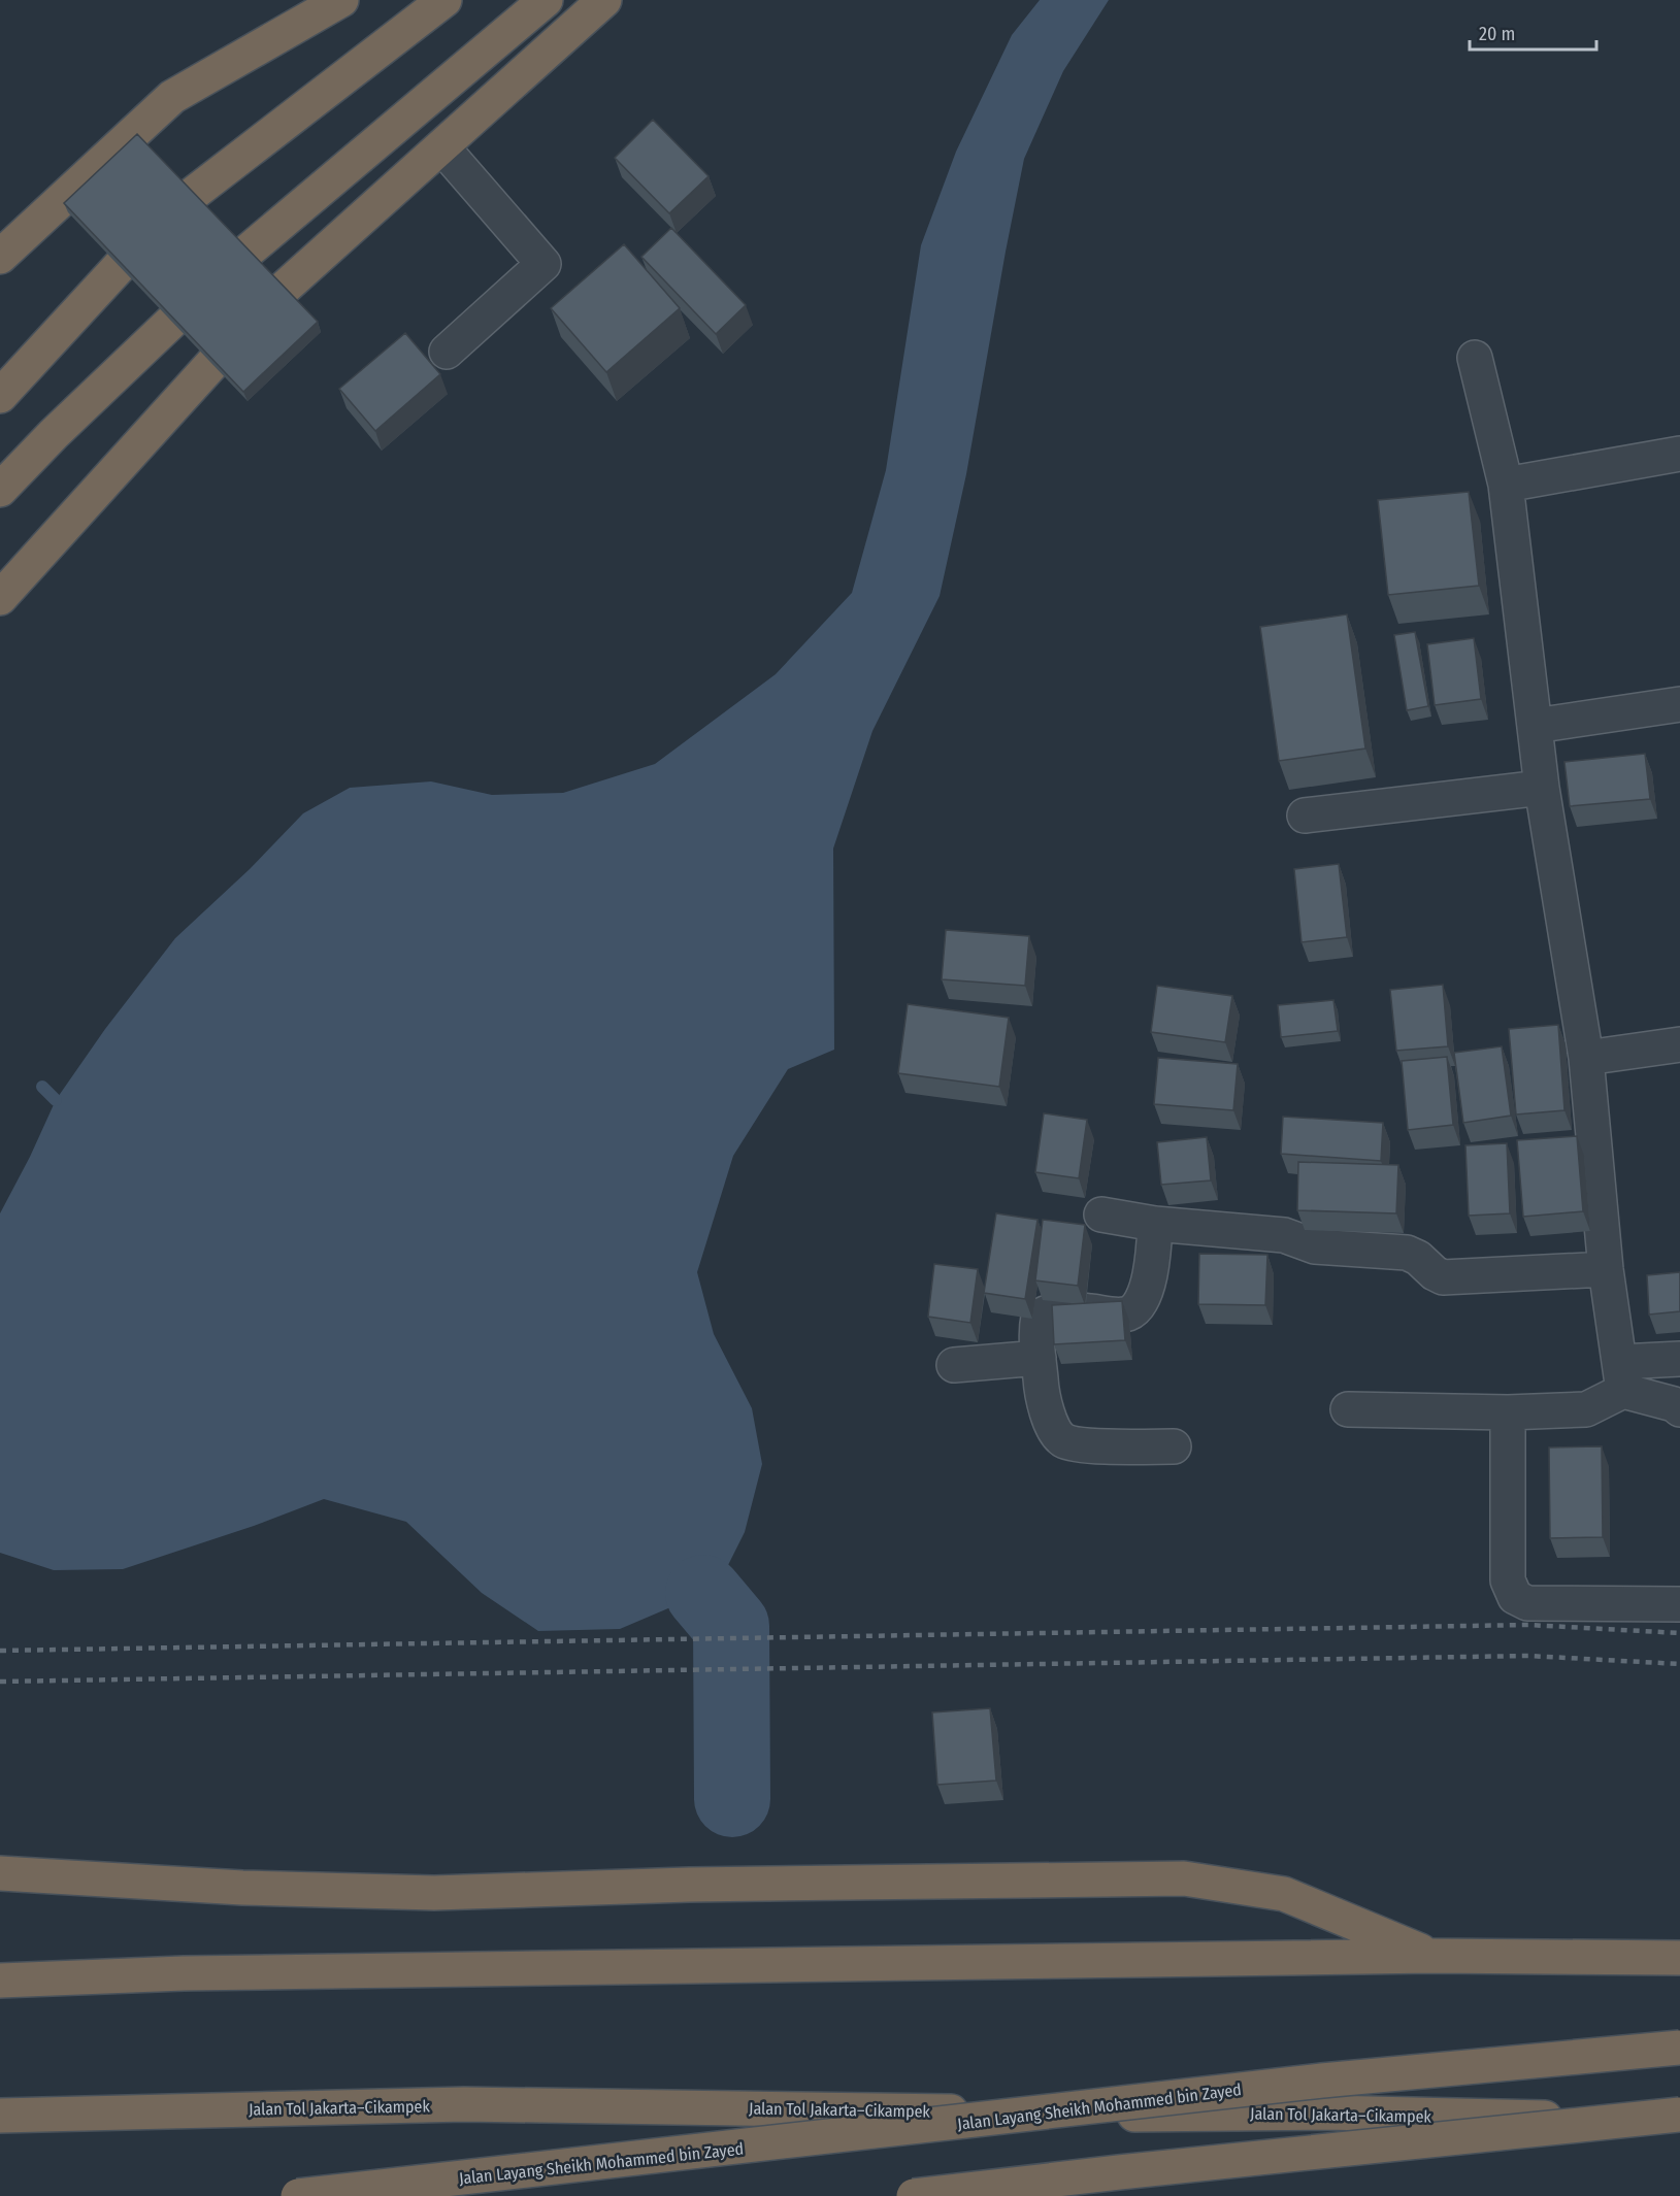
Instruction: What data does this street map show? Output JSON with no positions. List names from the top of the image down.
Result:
{
  "streets": {
    "highway": ["Jalan Layang Sheikh Mohammed bin Zayed", "Jalan Tol Jakarta–Cikampek"]
  },
  "scale_bar": "20 m"
}
